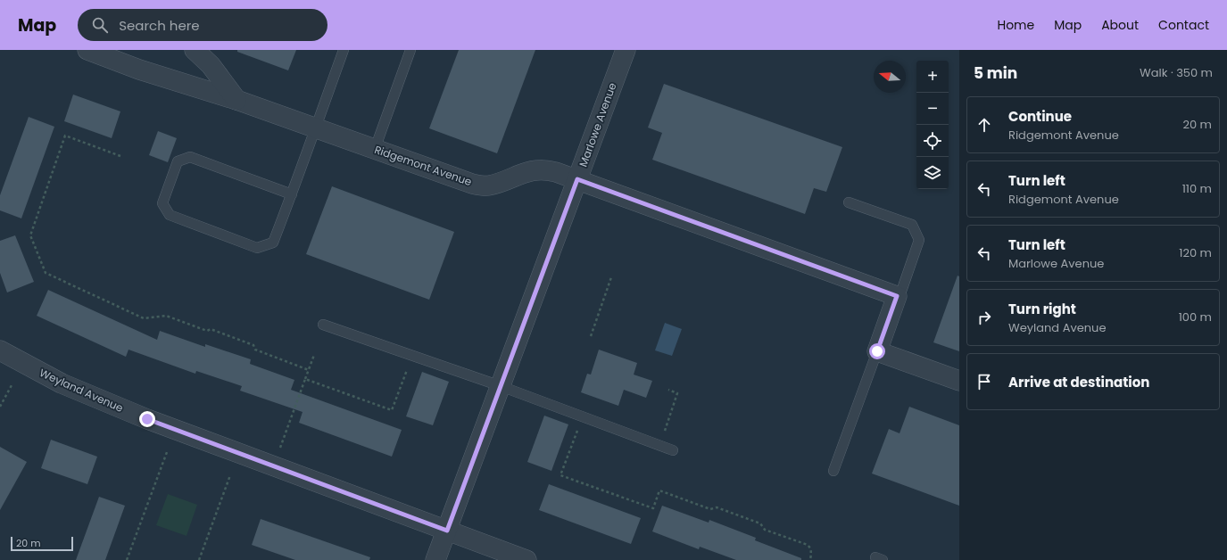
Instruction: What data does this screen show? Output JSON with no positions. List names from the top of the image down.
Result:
{
  "streets": {
    "street": ["Marlowe Avenue", "Ridgemont Avenue", "Weyland Avenue"]
  },
  "crossings": [
    ["Marlowe Avenue", "Ridgemont Avenue"],
    ["Marlowe Avenue", "Weyland Avenue"]
  ],
  "scale_bar": "20 m",
  "north": "left",
  "page": {
    "header": "Map",
    "search": "Search here",
    "nav": [
      "Home",
      "Map",
      "About",
      "Contact"
    ],
    "heading": ["5 min", "Walk · 350 m"],
    "map_buttons": ["+", "−"],
    "list": [
      ["Continue", "Ridgemont Avenue", "20 m"],
      ["Turn left", "Ridgemont Avenue", "110 m"],
      ["Turn left", "Marlowe Avenue", "120 m"],
      ["Turn right", "Weyland Avenue", "100 m"],
      "Arrive at destination"
    ],
    "scale": "20 m"
  }
}
